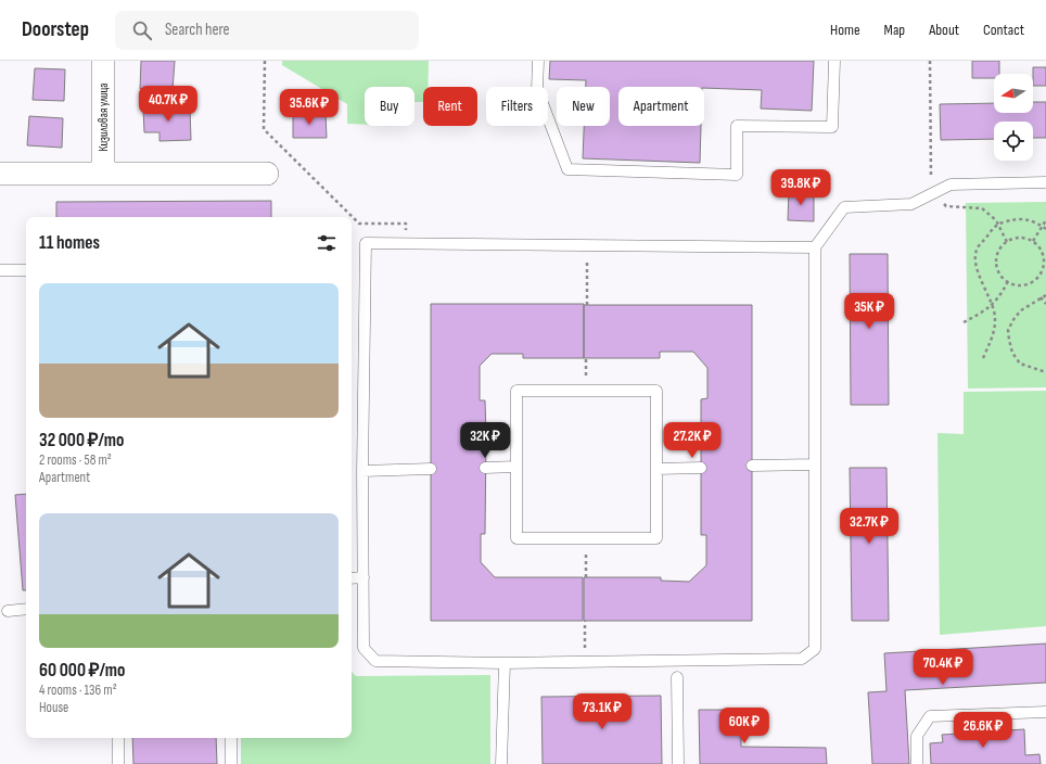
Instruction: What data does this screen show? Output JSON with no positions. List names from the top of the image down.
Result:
{
  "streets": {
    "street": ["Кизиловая улица"]
  },
  "north": "left",
  "page": {
    "header": "Doorstep",
    "search": "Search here",
    "nav": [
      "Home",
      "Map",
      "About",
      "Contact"
    ],
    "price": [
      "40.7K ₽",
      "35.6K ₽",
      "39.8K ₽",
      "35K ₽",
      "32K ₽",
      "27.2K ₽",
      "32.7K ₽",
      "70.4K ₽",
      "73.1K ₽",
      "60K ₽",
      "26.6K ₽"
    ],
    "chip": [
      "Buy",
      "Rent",
      "Filters",
      "New",
      "Apartment"
    ],
    "heading": "11 homes",
    "list": [
      {
        "name": "32 000 ₽/mo",
        "note": "2 rooms · 58 m² · Apartment"
      },
      {
        "name": "60 000 ₽/mo",
        "note": "4 rooms · 136 m² · House"
      }
    ]
  }
}
